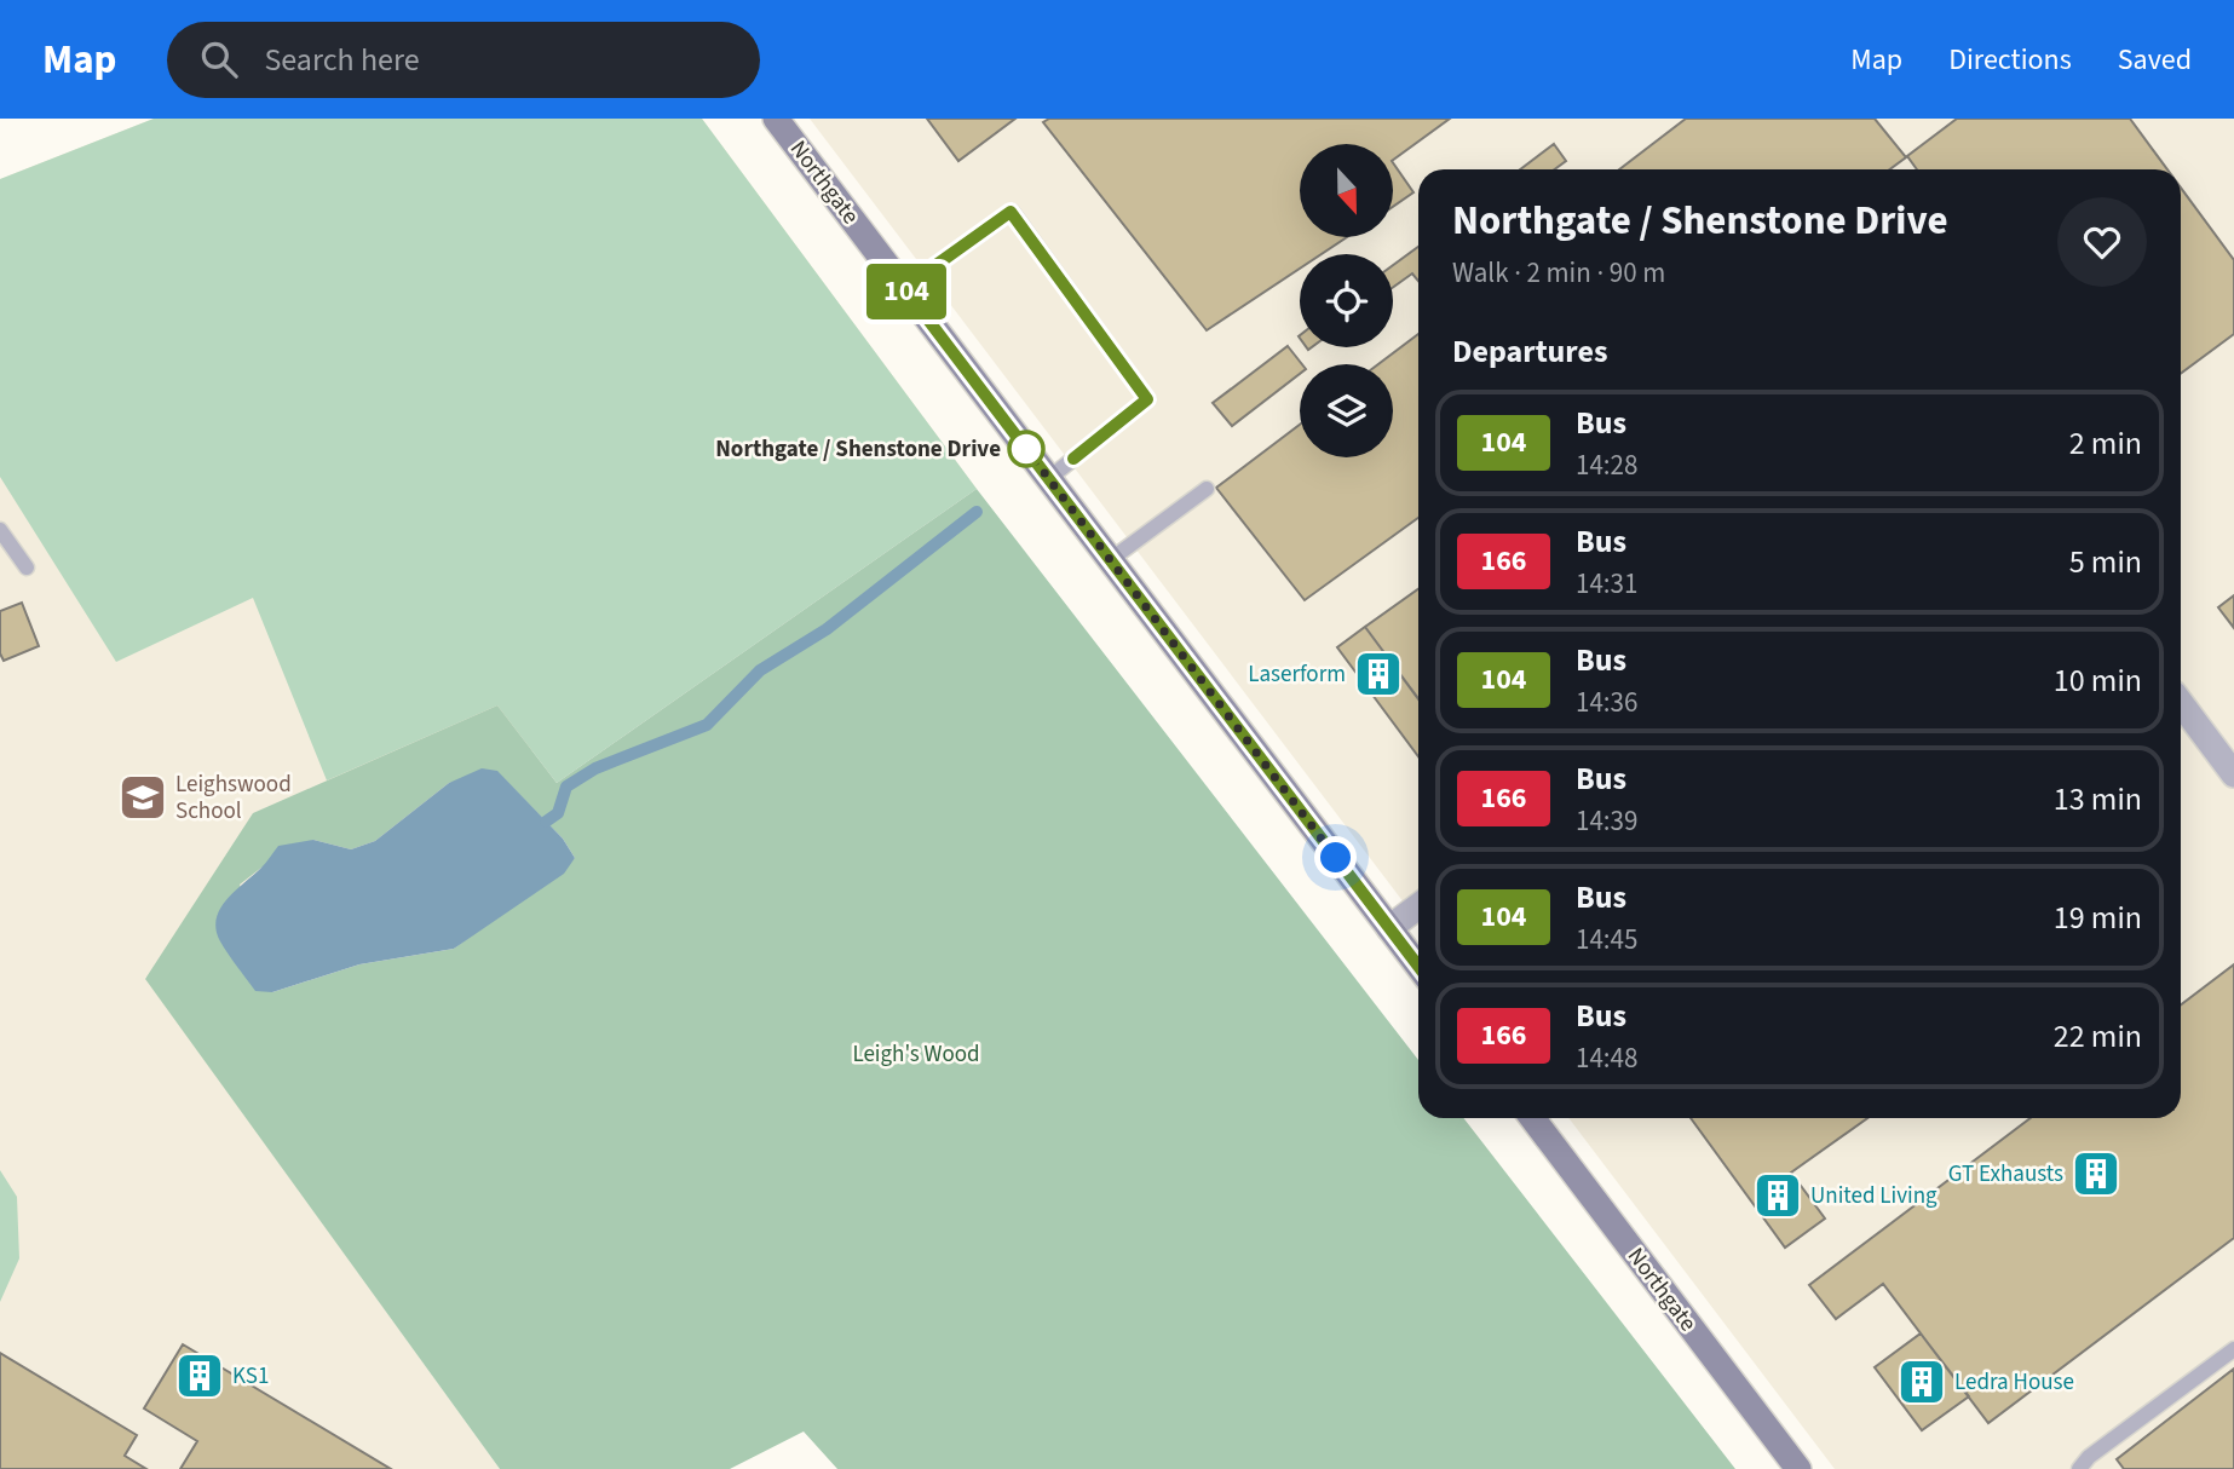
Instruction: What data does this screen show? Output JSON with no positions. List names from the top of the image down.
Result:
{
  "streets": {
    "main road": ["Northgate"]
  },
  "parks": ["Leigh's Wood"],
  "places": {
    "other": ["Northgate / Shenstone Drive"],
    "building": [
      "Laserform",
      "GT Exhausts",
      "United Living",
      "KS1",
      "Ledra House"
    ],
    "school or university": ["Leighswood School"]
  },
  "lines": ["bus line 104"],
  "north": "bottom",
  "page": {
    "header": "Map",
    "search": "Search here",
    "nav": ["Map", "Directions", "Saved"],
    "on_map": "104",
    "heading": [
      ["Northgate / Shenstone Drive", "Walk · 2 min · 90 m"],
      "Departures"
    ],
    "list": [
      {
        "mark": "104",
        "name": "Bus",
        "note": "14:28",
        "value": "2 min"
      },
      {
        "mark": "166",
        "name": "Bus",
        "note": "14:31",
        "value": "5 min"
      },
      {
        "mark": "104",
        "name": "Bus",
        "note": "14:36",
        "value": "10 min"
      },
      {
        "mark": "166",
        "name": "Bus",
        "note": "14:39",
        "value": "13 min"
      },
      {
        "mark": "104",
        "name": "Bus",
        "note": "14:45",
        "value": "19 min"
      },
      {
        "mark": "166",
        "name": "Bus",
        "note": "14:48",
        "value": "22 min"
      }
    ]
  }
}
